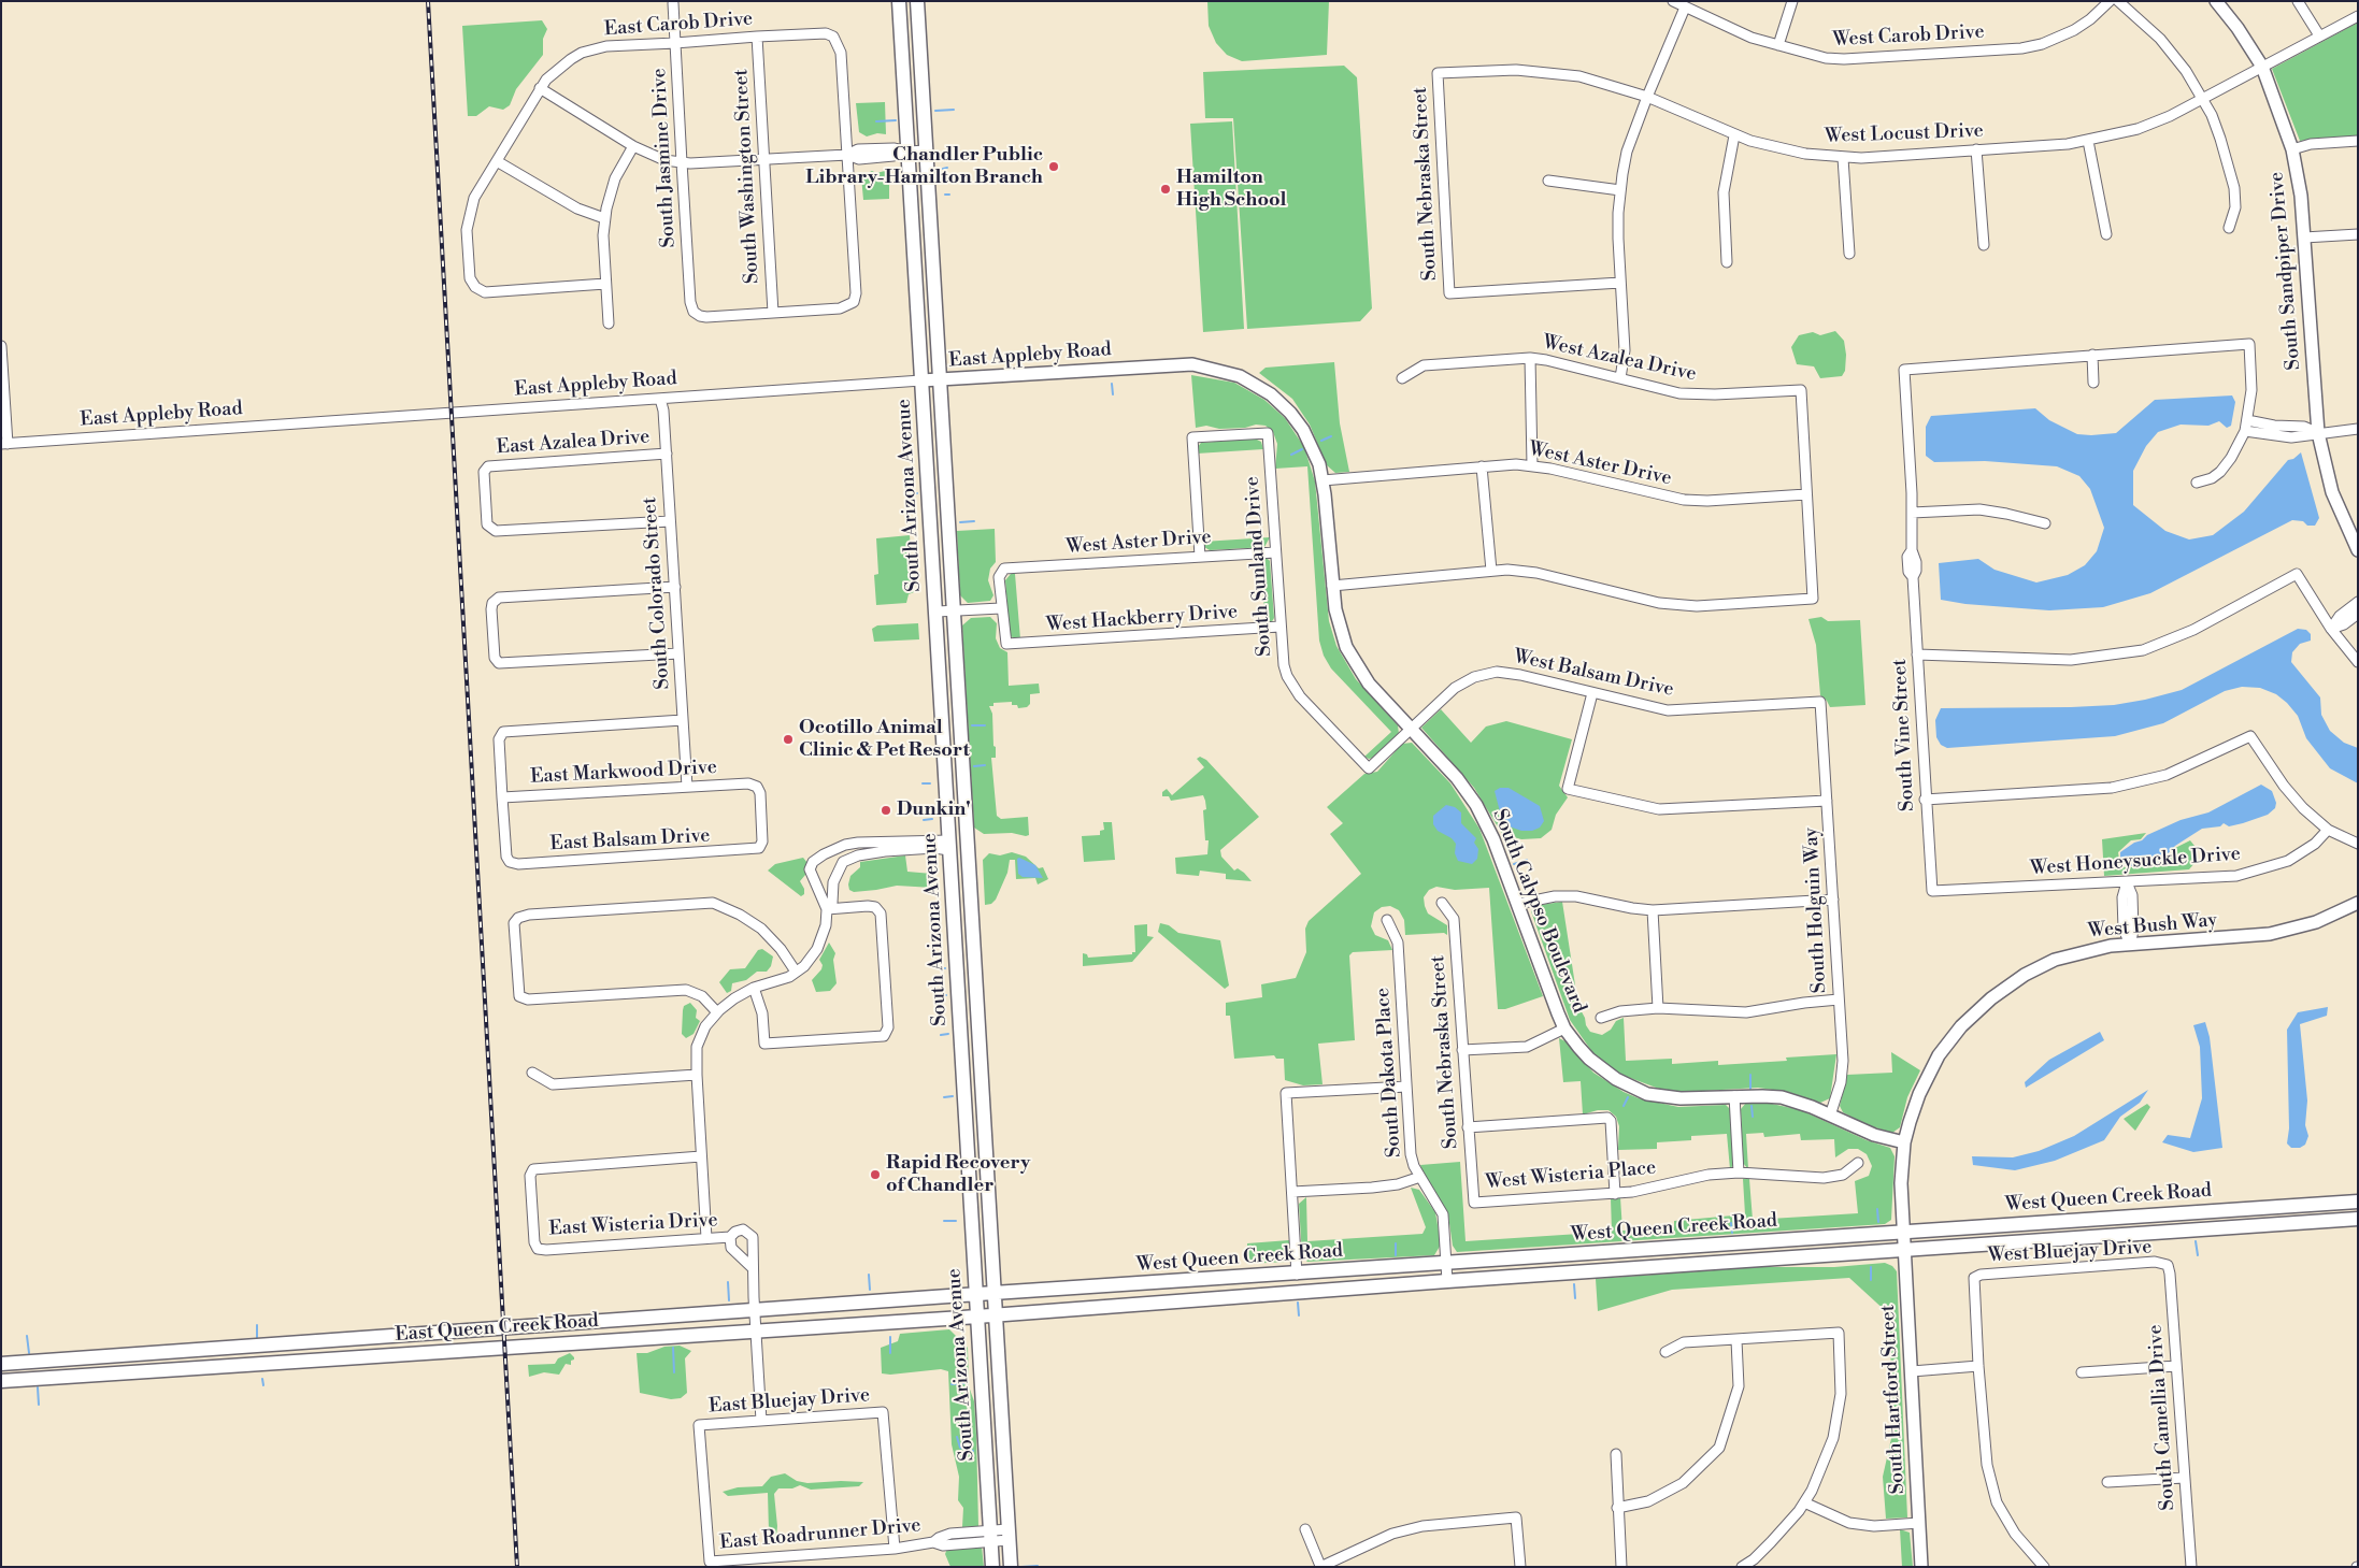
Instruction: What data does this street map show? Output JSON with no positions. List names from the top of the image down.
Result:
{
  "streets": {
    "main road": ["South Arizona Avenue", "West Queen Creek Road", "East Queen Creek Road"],
    "street": [
      "East Carob Drive",
      "West Carob Drive",
      "West Locust Drive",
      "South Jasmine Drive",
      "South Washington Street",
      "South Nebraska Street",
      "South Sandpiper Drive",
      "East Appleby Road",
      "West Azalea Drive",
      "East Azalea Drive",
      "West Aster Drive",
      "South Sunland Drive",
      "South Colorado Street",
      "West Hackberry Drive",
      "West Balsam Drive",
      "South Vine Street",
      "East Markwood Drive",
      "East Balsam Drive",
      "West Honeysuckle Drive",
      "South Holguin Way",
      "South Calypso Boulevard",
      "West Bush Way",
      "South Dakota Place",
      "West Wisteria Place",
      "East Wisteria Drive",
      "West Bluejay Drive",
      "South Hartford Street",
      "East Bluejay Drive",
      "South Camellia Drive",
      "East Roadrunner Drive"
    ]
  },
  "crossings": [
    ["East Carob Drive", "South Jasmine Drive"],
    ["East Carob Drive", "South Washington Street"],
    ["West Locust Drive", "South Nebraska Street"],
    ["West Locust Drive", "South Sandpiper Drive"],
    ["South Jasmine Drive", "South Washington Street"],
    ["South Nebraska Street", "West Wisteria Place"],
    ["East Appleby Road", "South Arizona Avenue"],
    ["East Appleby Road", "South Colorado Street"],
    ["East Appleby Road", "South Calypso Boulevard"],
    ["West Azalea Drive", "West Aster Drive"],
    ["East Azalea Drive", "South Colorado Street"],
    ["West Aster Drive", "South Sunland Drive"],
    ["West Aster Drive", "West Hackberry Drive"],
    ["West Aster Drive", "South Calypso Boulevard"],
    ["South Arizona Avenue", "West Queen Creek Road"],
    ["South Arizona Avenue", "East Queen Creek Road"],
    ["South Arizona Avenue", "East Roadrunner Drive"],
    ["South Sunland Drive", "West Hackberry Drive"],
    ["South Sunland Drive", "West Balsam Drive"],
    ["South Sunland Drive", "South Calypso Boulevard"],
    ["South Colorado Street", "East Markwood Drive"],
    ["West Balsam Drive", "South Holguin Way"],
    ["West Balsam Drive", "South Calypso Boulevard"],
    ["South Vine Street", "West Honeysuckle Drive"],
    ["East Markwood Drive", "East Balsam Drive"],
    ["South Holguin Way", "South Calypso Boulevard"],
    ["South Calypso Boulevard", "West Bush Way"],
    ["West Bush Way", "West Queen Creek Road"],
    ["West Bush Way", "South Hartford Street"],
    ["South Dakota Place", "West Queen Creek Road"],
    ["West Queen Creek Road", "East Queen Creek Road"],
    ["West Queen Creek Road", "South Hartford Street"],
    ["West Bluejay Drive", "South Camellia Drive"],
    ["East Bluejay Drive", "East Roadrunner Drive"]
  ],
  "places": [
    "Chandler Public Library-Hamilton Branch",
    "Hamilton High School",
    "Ocotillo Animal Clinic & Pet Resort",
    "Dunkin'",
    "Rapid Recovery of Chandler"
  ]
}
